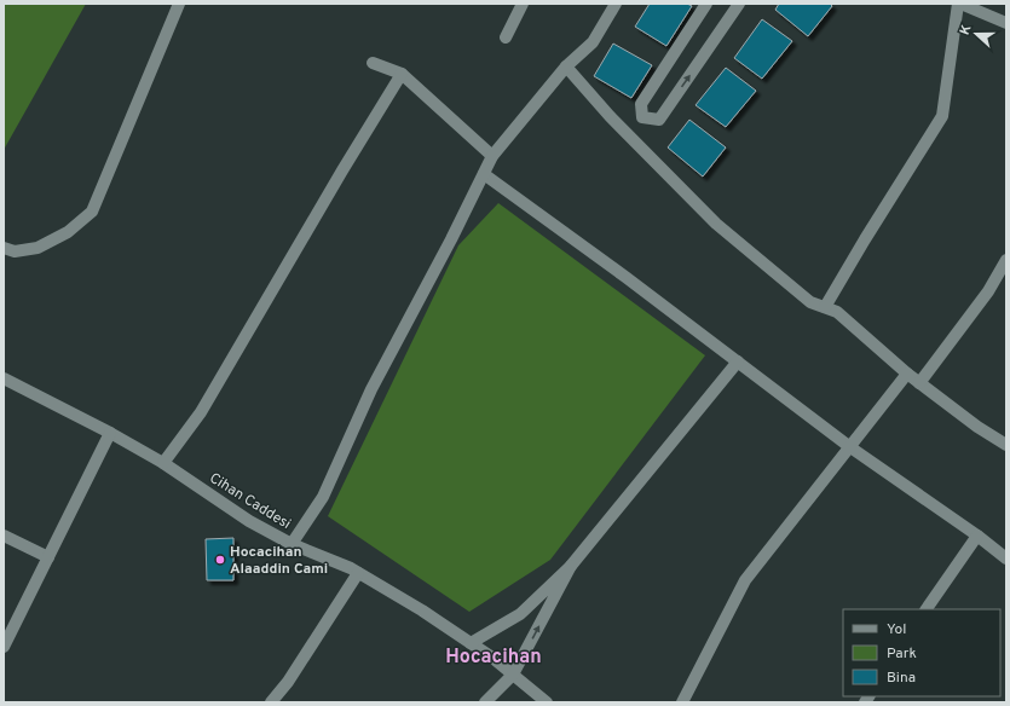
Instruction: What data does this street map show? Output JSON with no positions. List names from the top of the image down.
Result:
{
  "streets": {
    "street": ["Cihan Caddesi"]
  },
  "districts": ["Hocacihan"],
  "places": ["Hocacihan Alaaddin Cami"],
  "legend": ["Yol", "Park", "Bina"],
  "north": "left"
}
